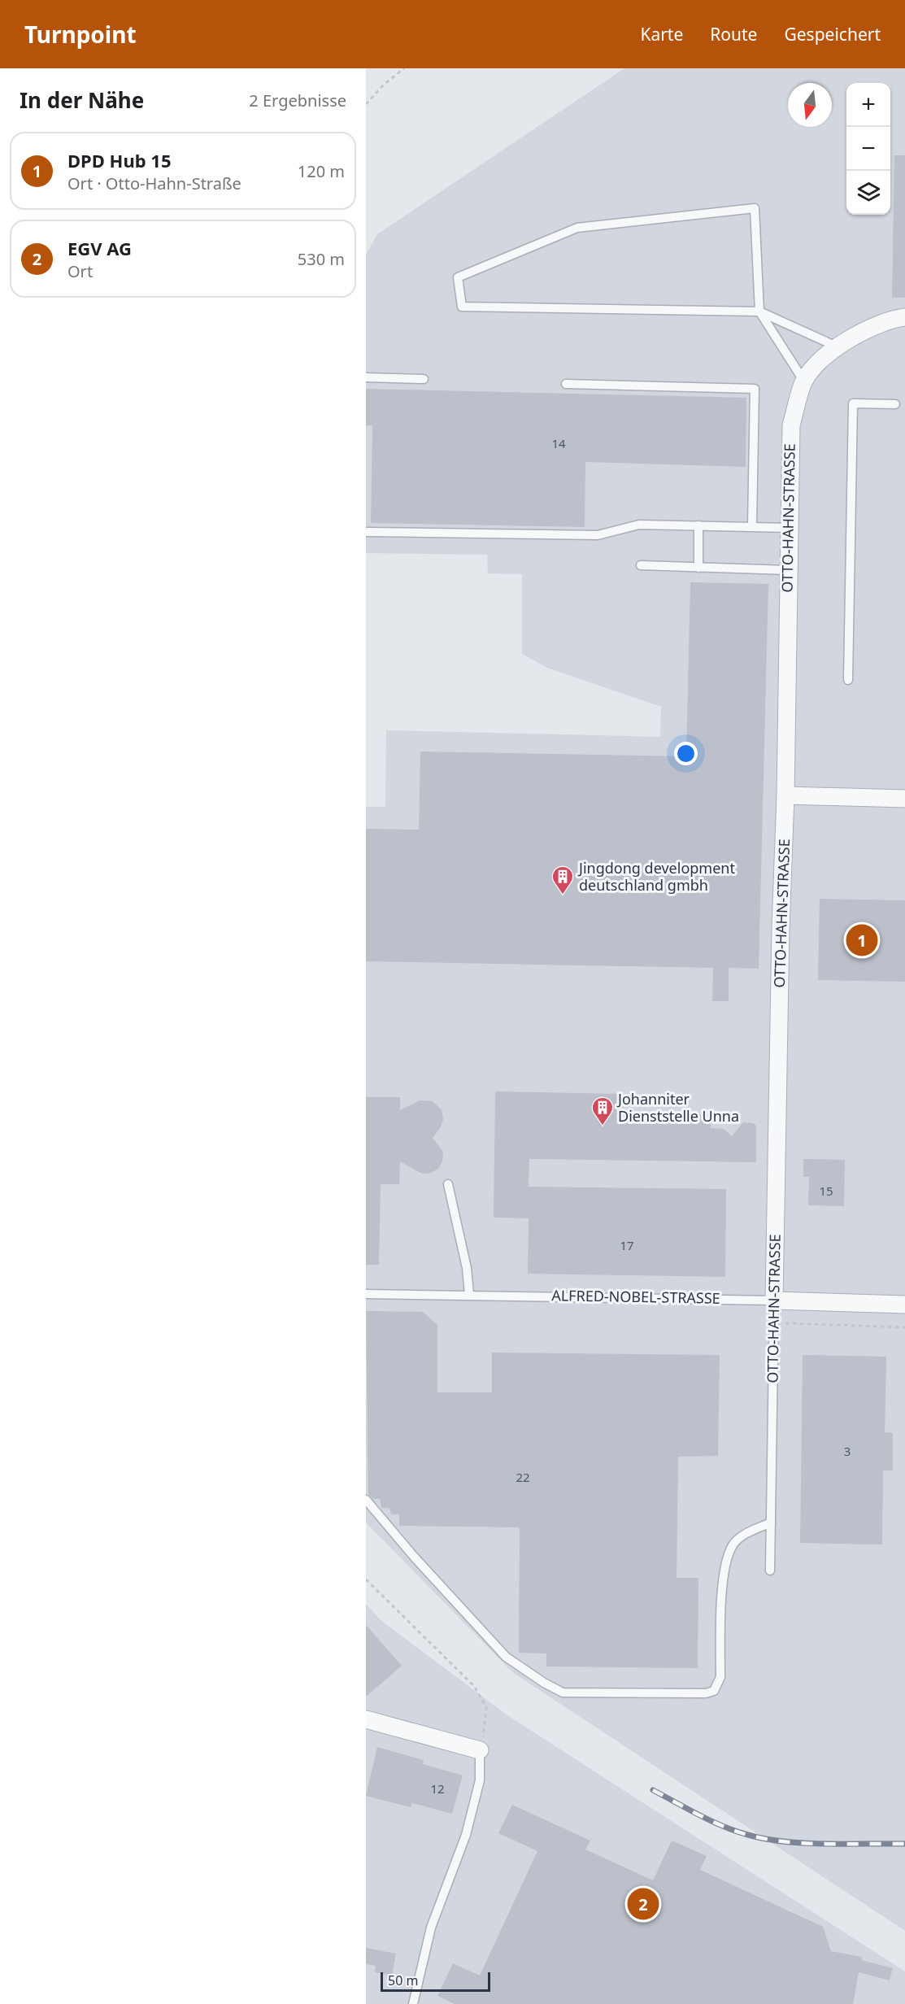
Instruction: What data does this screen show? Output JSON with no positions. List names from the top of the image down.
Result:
{
  "streets": {
    "street": ["OTTO-HAHN-STRASSE", "ALFRED-NOBEL-STRASSE"]
  },
  "crossings": [
    ["OTTO-HAHN-STRASSE", "ALFRED-NOBEL-STRASSE"]
  ],
  "places": {
    "building": ["Jingdong development deutschland gmbh", "Johanniter Dienststelle Unna"]
  },
  "house_numbers": [
    "14",
    "15",
    "17",
    "3",
    "22",
    "12"
  ],
  "scale_bar": "50 m",
  "north": "bottom",
  "page": {
    "header": "Turnpoint",
    "nav": ["Karte", "Route", "Gespeichert"],
    "heading": ["In der Nähe", "2 Ergebnisse"],
    "map_buttons": ["+", "−"],
    "list": [
      {
        "mark": "1",
        "name": "DPD Hub 15",
        "note": "Ort · Otto-Hahn-Straße",
        "value": "120 m"
      },
      {
        "mark": "2",
        "name": "EGV AG",
        "note": "Ort",
        "value": "530 m"
      }
    ],
    "pins": ["1", "2"],
    "scale": "50 m"
  }
}
